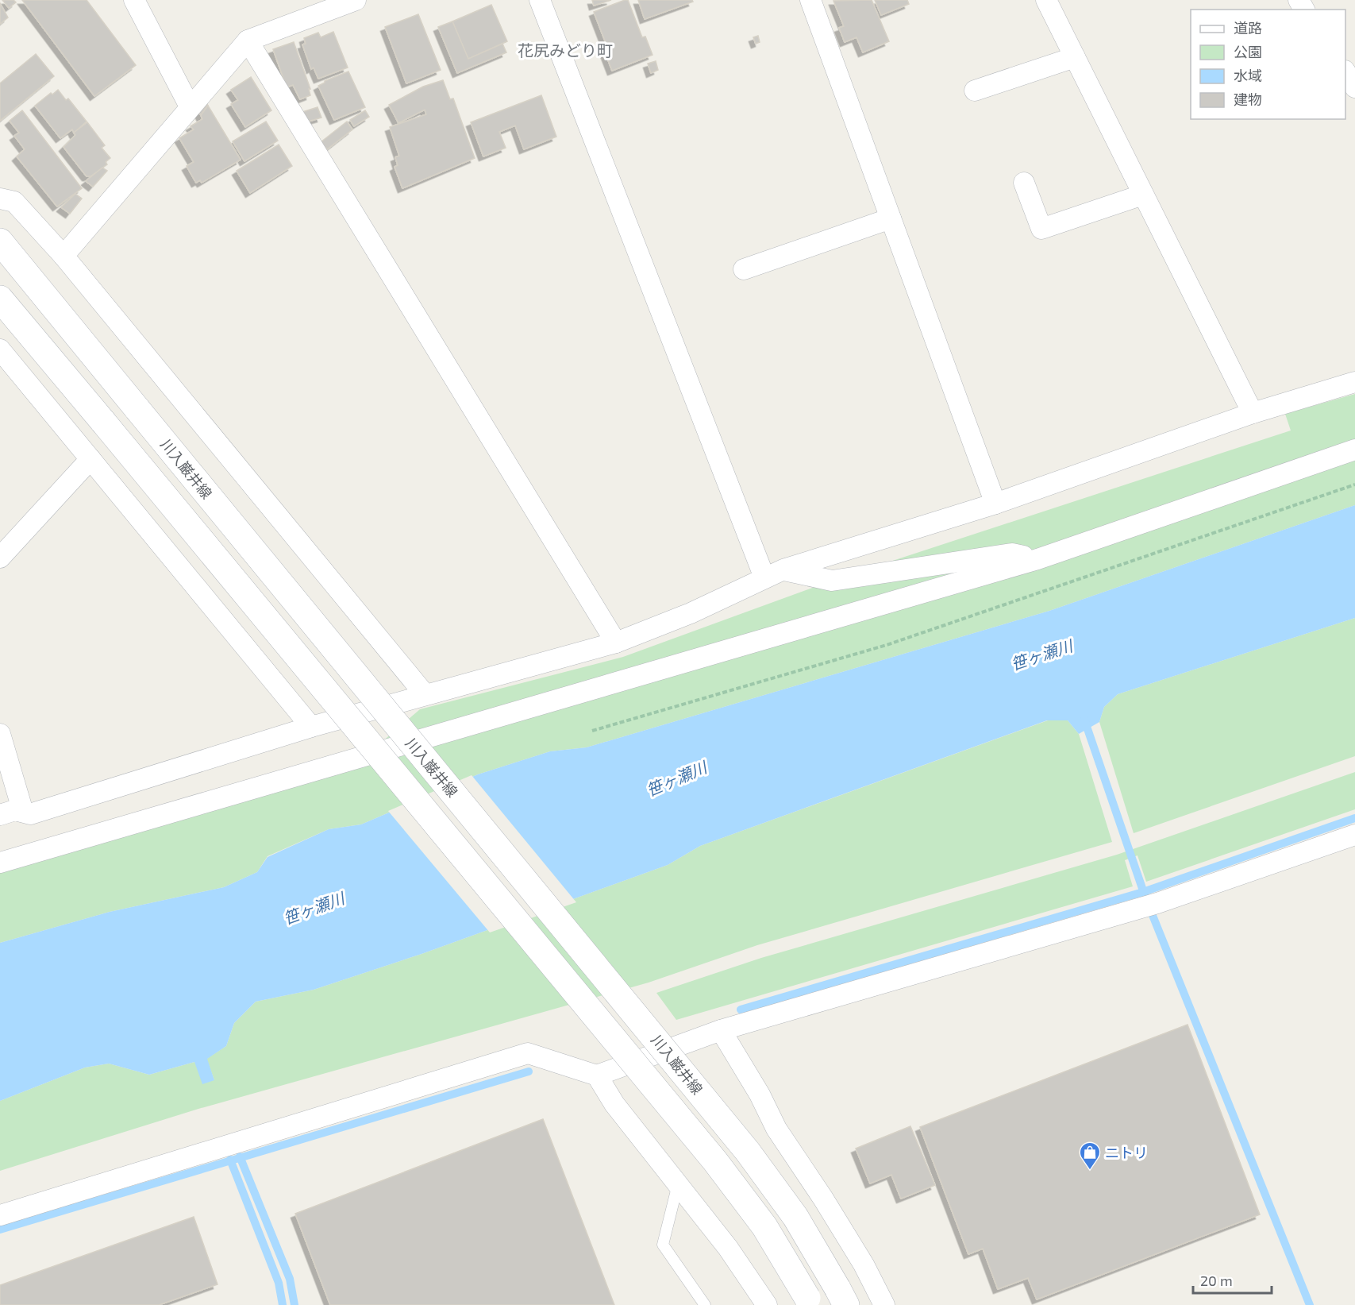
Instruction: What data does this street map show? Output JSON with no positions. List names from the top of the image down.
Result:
{
  "streets": {
    "main road": ["川入巌井線"]
  },
  "districts": ["花尻みどり町"],
  "water": ["笹ヶ瀬川"],
  "places": {
    "shop": ["ニトリ"]
  },
  "legend": [
    "道路",
    "公園",
    "水域",
    "建物"
  ],
  "scale_bar": "20 m"
}
